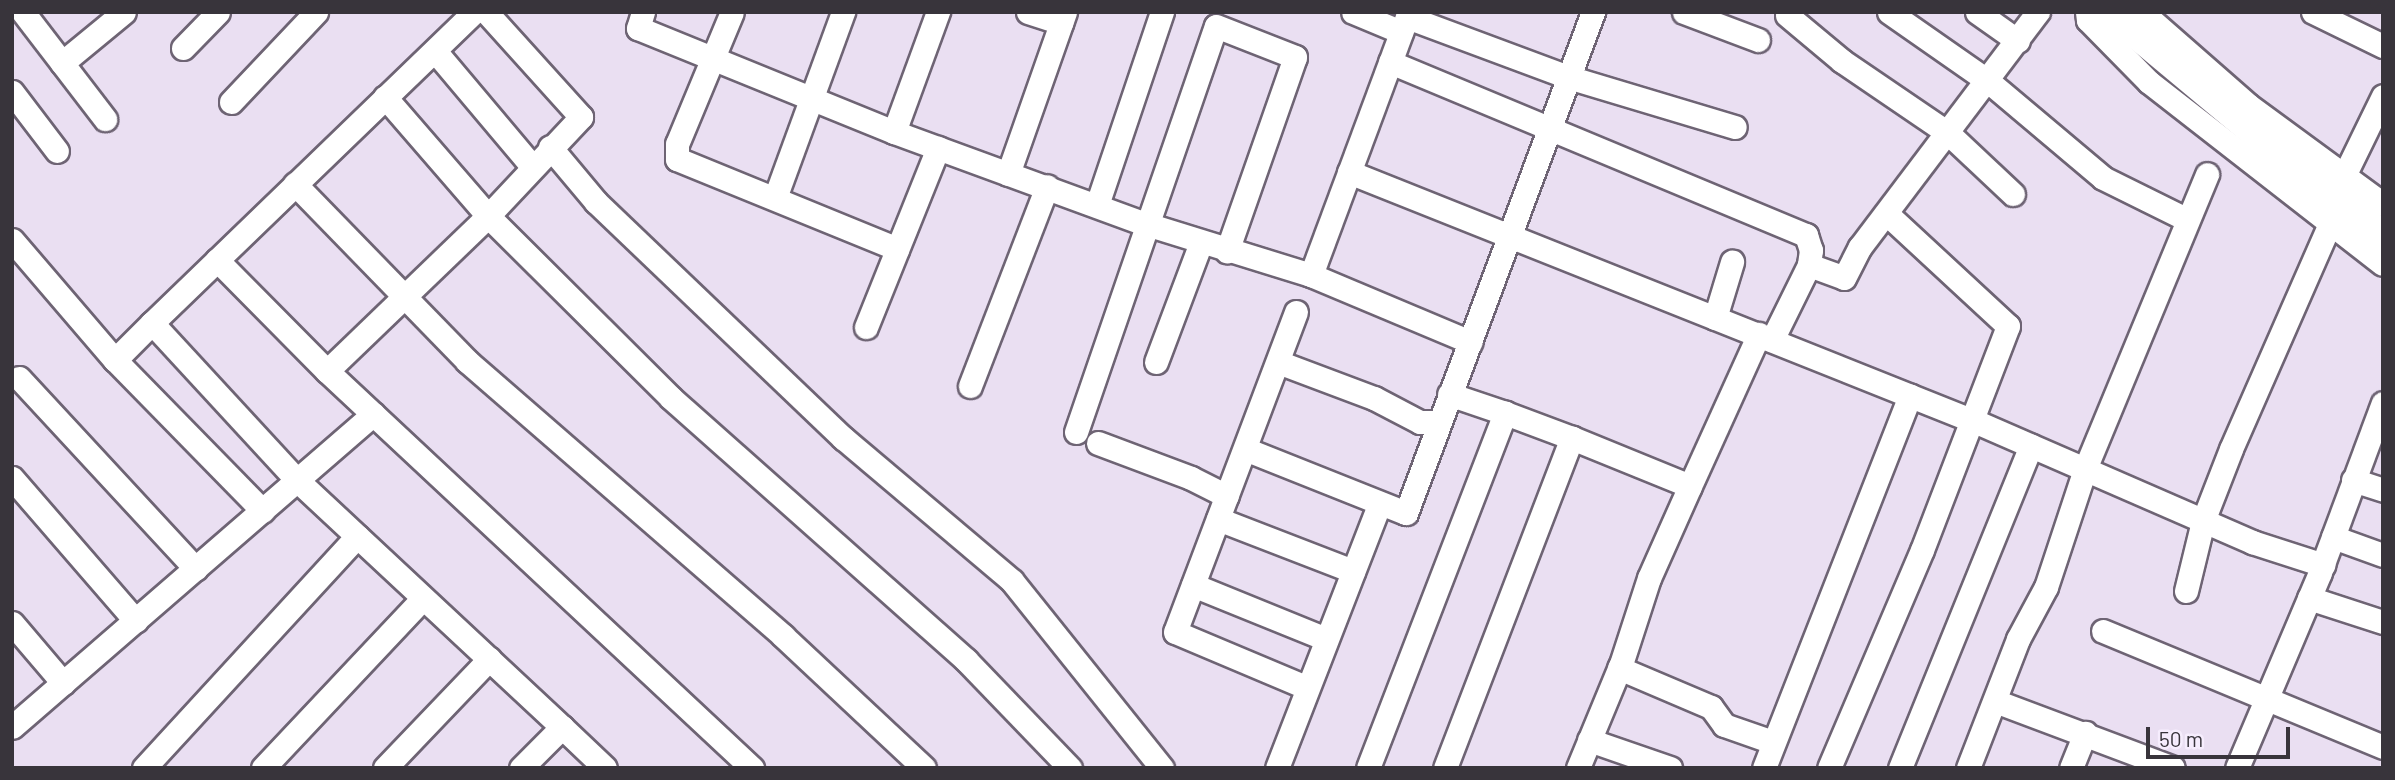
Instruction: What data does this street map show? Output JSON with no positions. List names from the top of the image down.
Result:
{
  "scale_bar": "50 m"
}
